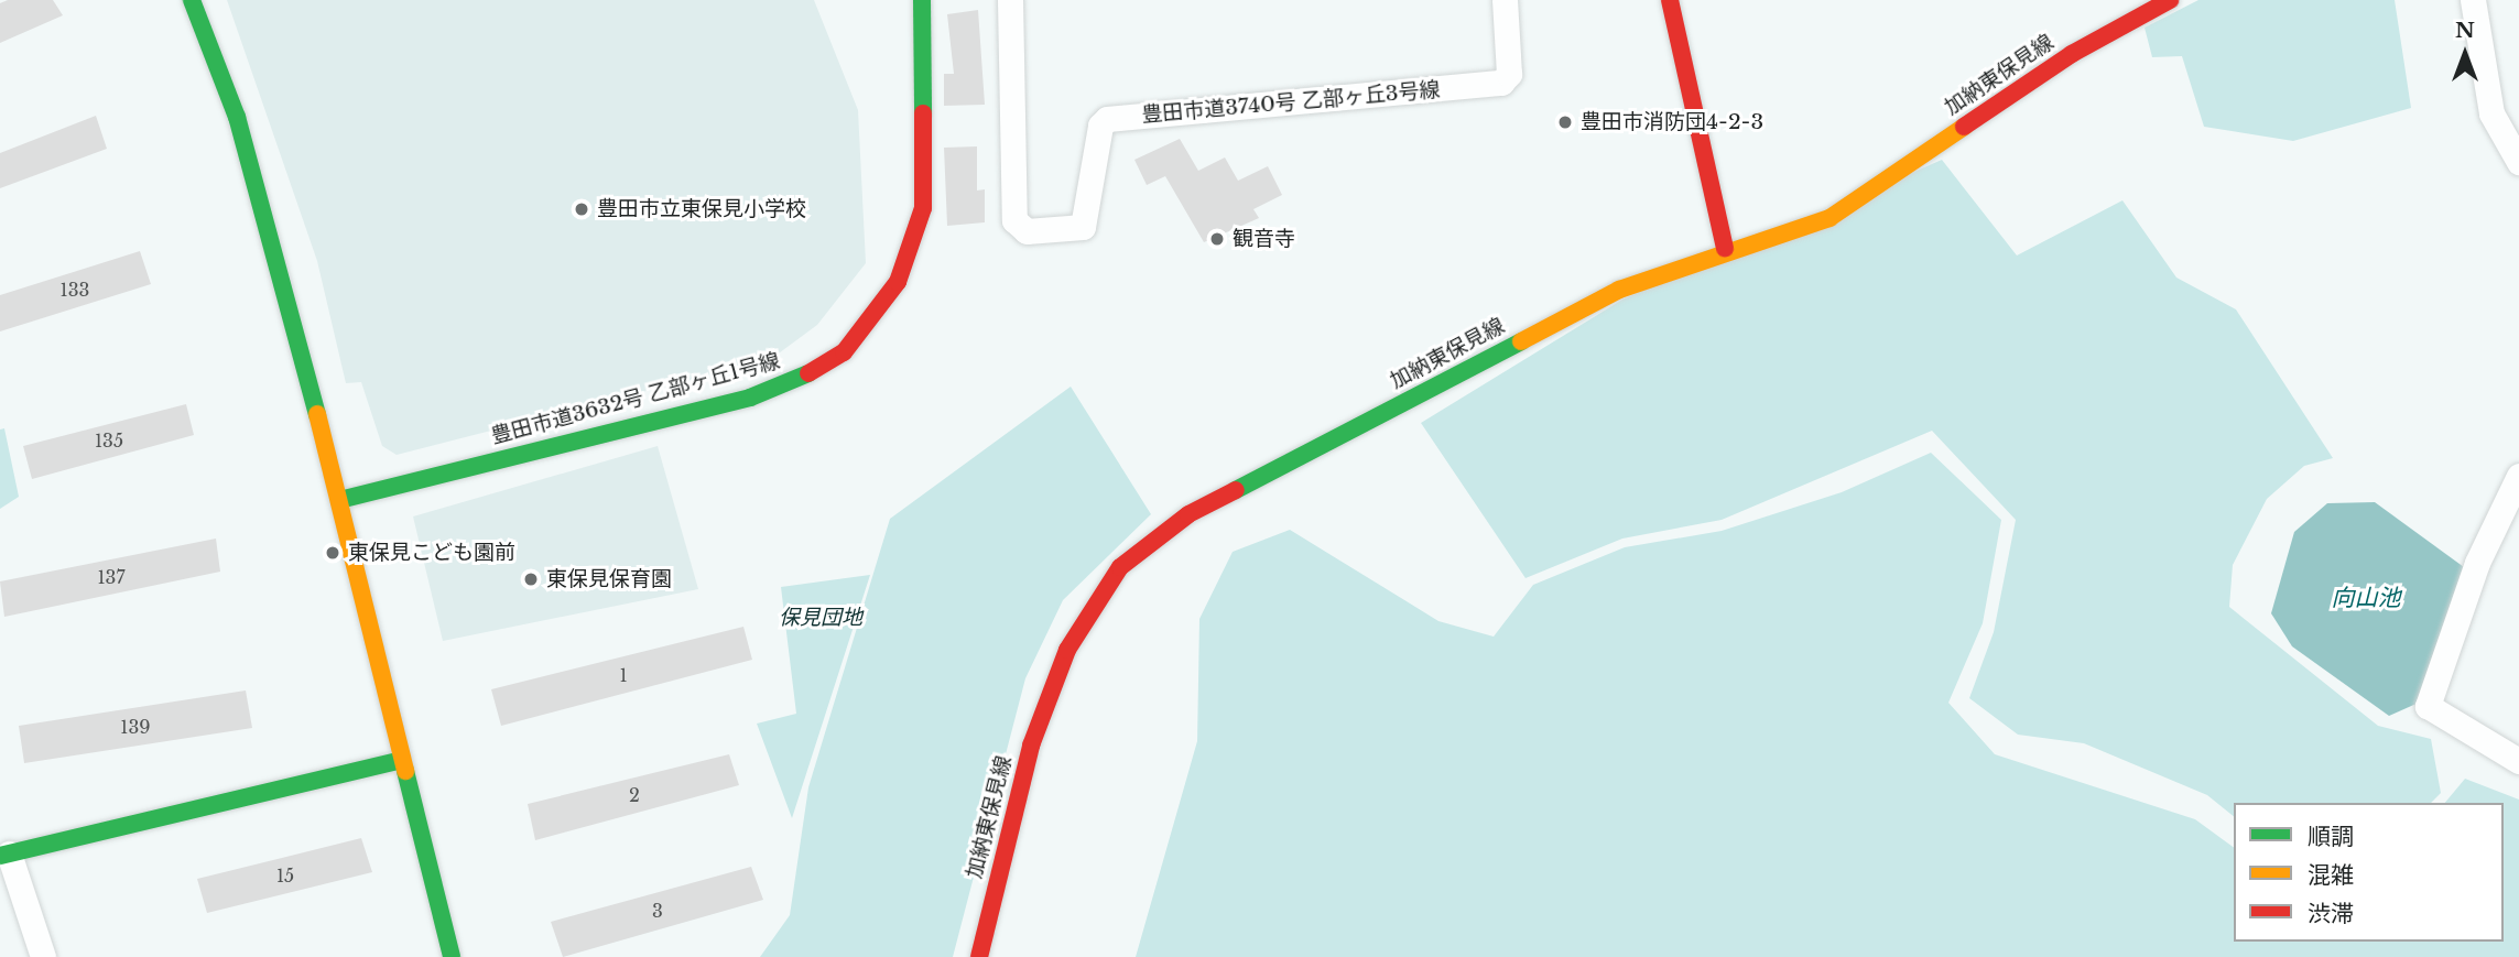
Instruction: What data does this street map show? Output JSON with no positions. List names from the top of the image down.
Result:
{
  "streets": {
    "street": ["加納東保見線", "豊田市道3740号 乙部ヶ丘3号線", "豊田市道3632号 乙部ヶ丘1号線"]
  },
  "water": ["向山池"],
  "parks": ["保見団地"],
  "places": [
    "豊田市消防団4-2-3",
    "豊田市立東保見小学校",
    "観音寺",
    "東保見こども園前",
    "東保見保育園"
  ],
  "house_numbers": [
    "133",
    "135",
    "137",
    "1",
    "139",
    "2",
    "15",
    "3"
  ],
  "legend": ["順調", "混雑", "渋滞"],
  "north": "top"
}
